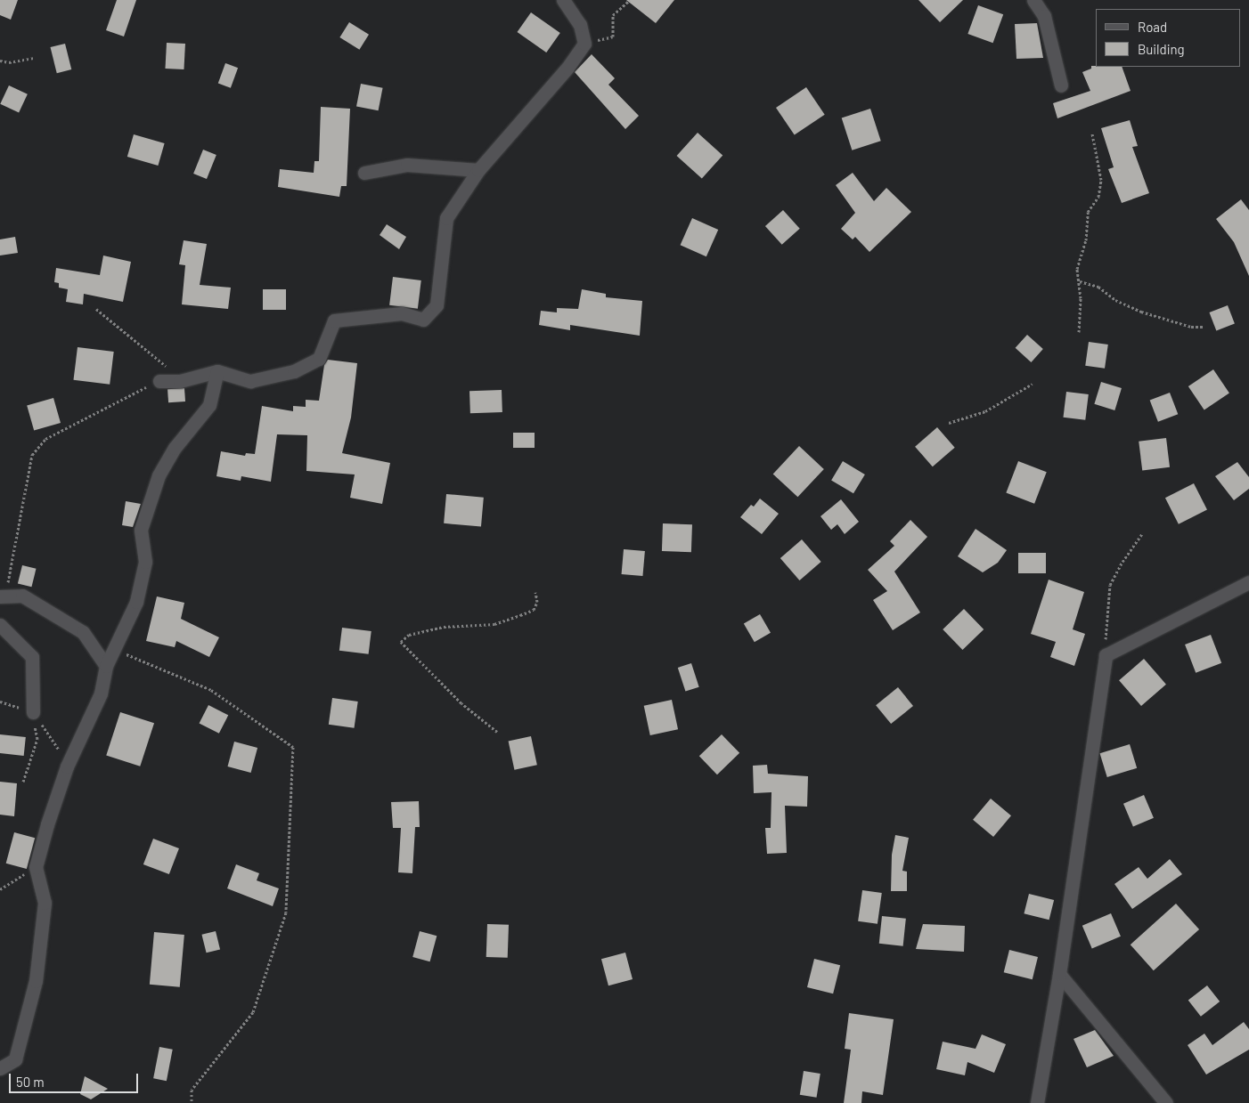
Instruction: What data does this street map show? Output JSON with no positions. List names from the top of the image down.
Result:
{
  "legend": ["Road", "Building"],
  "scale_bar": "50 m"
}
